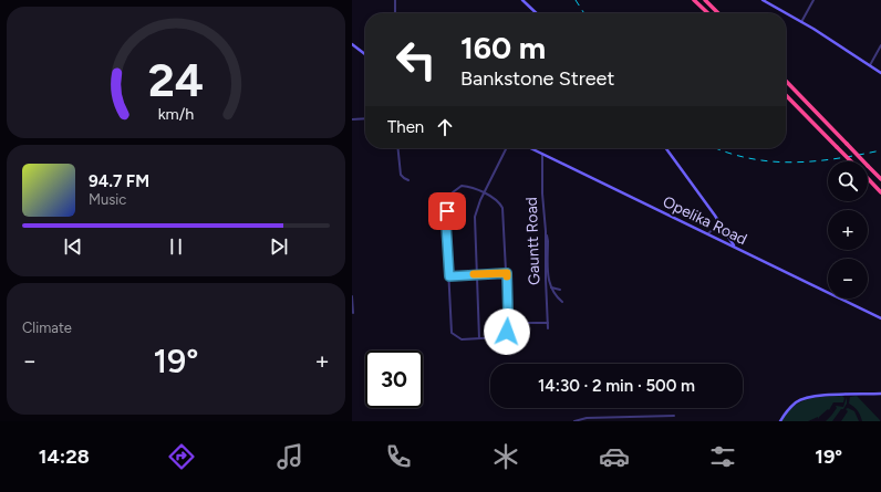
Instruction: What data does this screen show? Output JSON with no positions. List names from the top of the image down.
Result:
{
  "streets": {
    "main road": ["Opelika Road"],
    "street": ["Gauntt Road"]
  },
  "crossings": [
    ["Opelika Road", "Gauntt Road"]
  ],
  "page": {
    "turn": ["160 m", "Bankstone Street"],
    "then": "Then",
    "map_buttons": ["+", "−"],
    "song": ["94.7 FM", "Music"],
    "tile": "Climate",
    "heat": ["−", "19°", "+"],
    "limit": "30",
    "trip": "14:30 · 2 min · 500 m",
    "tabs": ["14:28", "19°"],
    "gauge": ["24", "km/h"]
  }
}
